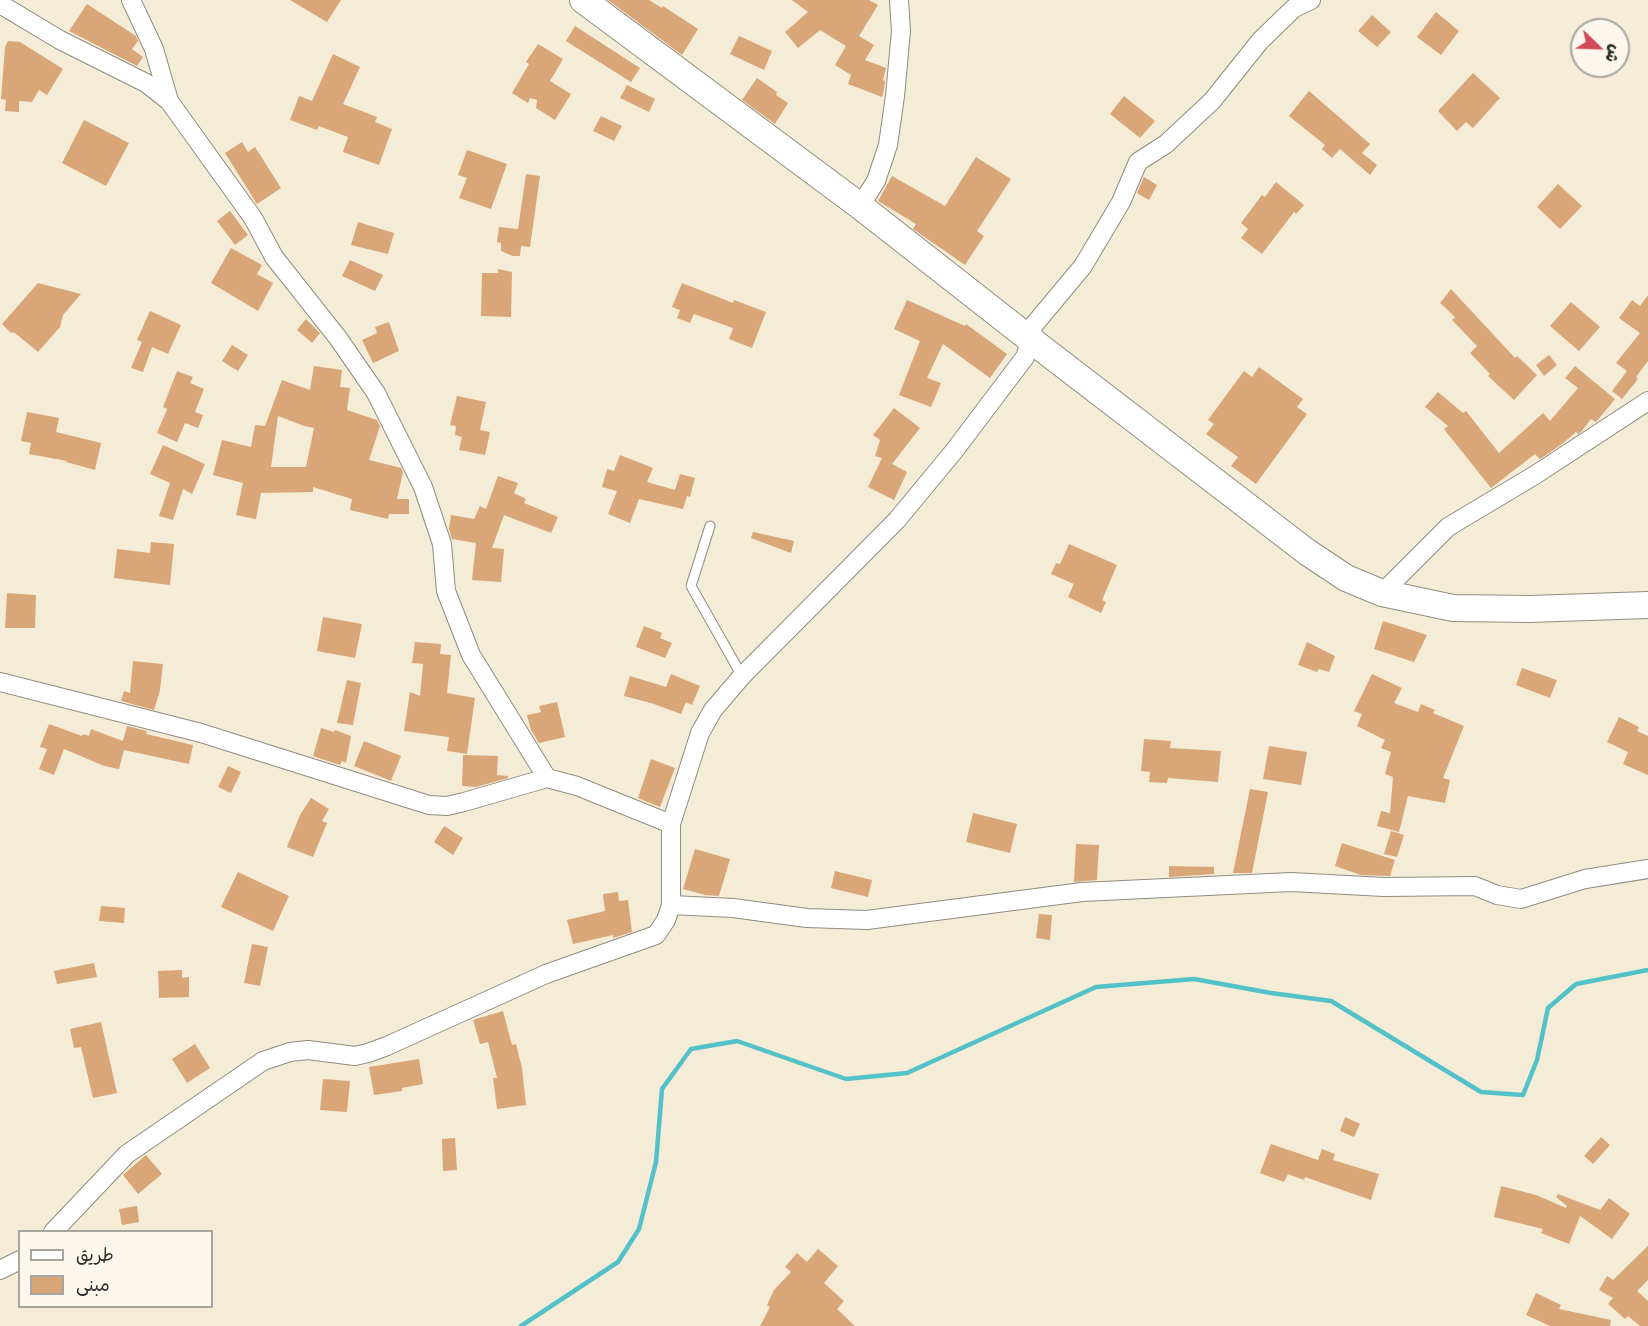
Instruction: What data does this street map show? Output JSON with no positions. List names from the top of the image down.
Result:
{
  "legend": ["طريق", "مبنى"],
  "north": "bottom right"
}
